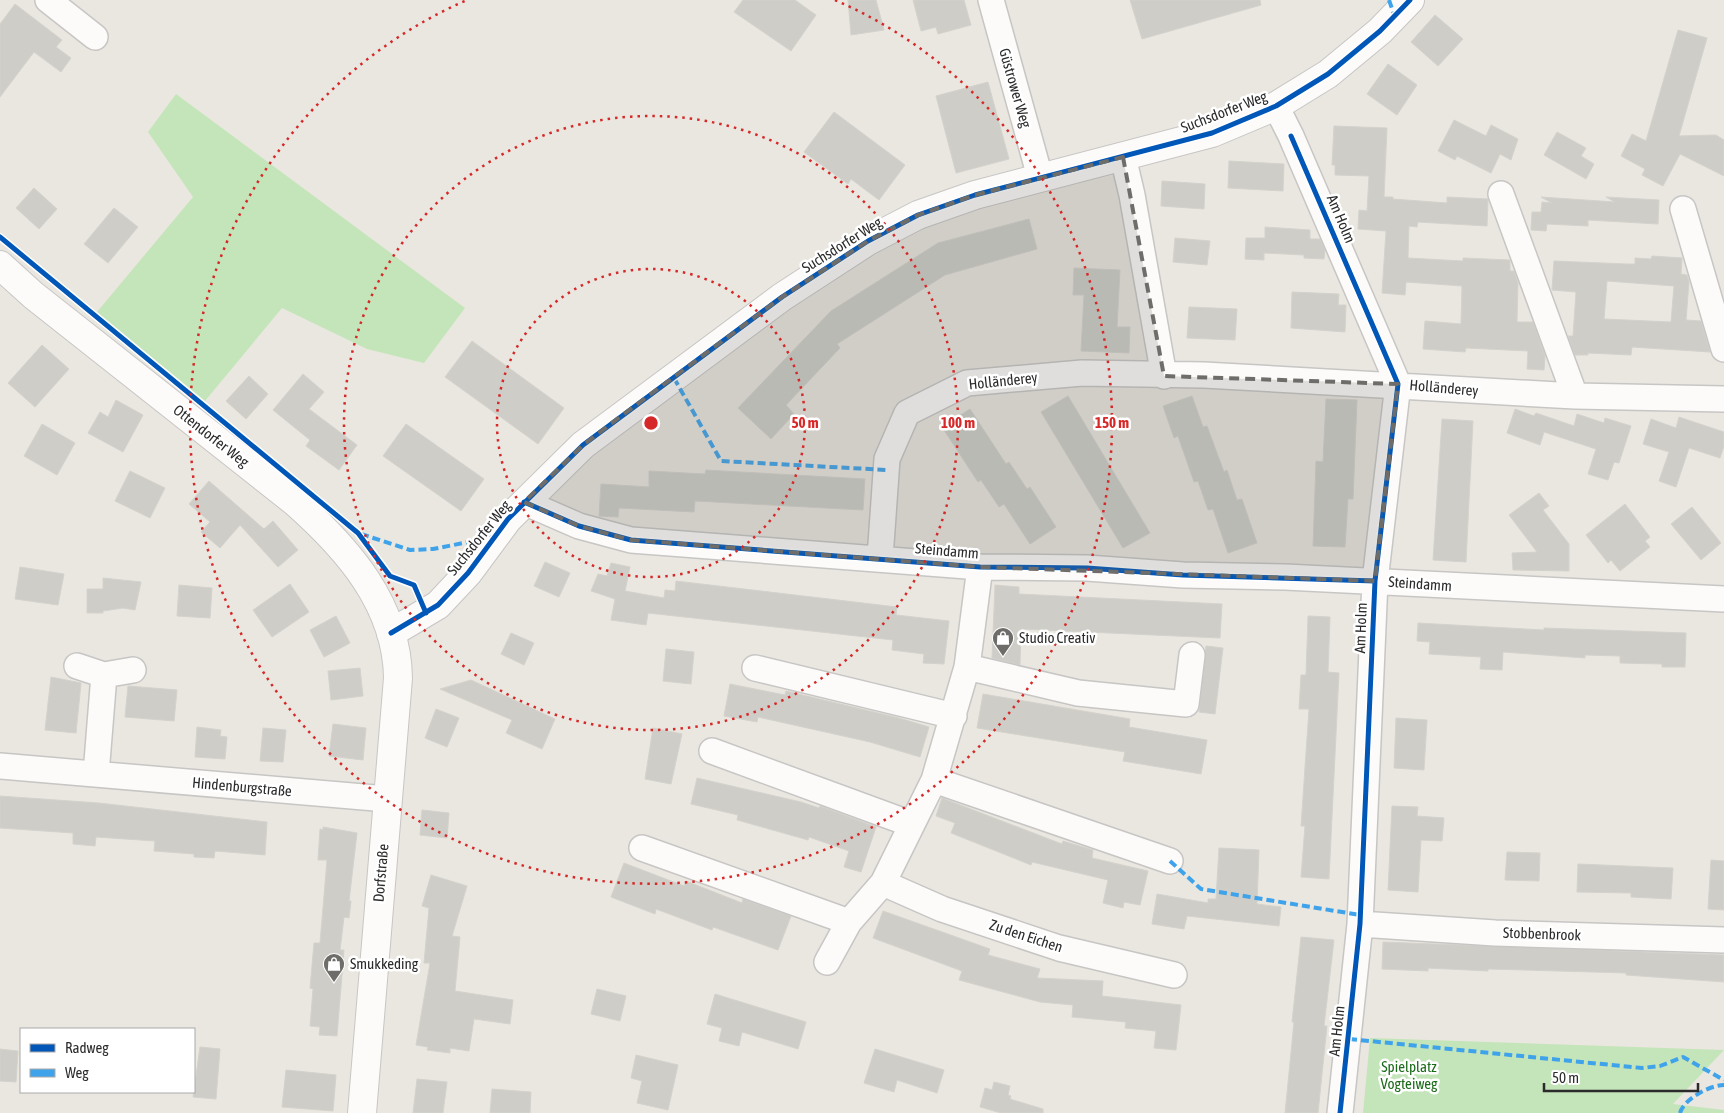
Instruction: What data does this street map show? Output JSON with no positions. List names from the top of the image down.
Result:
{
  "streets": {
    "street": [
      "Güstrower Weg",
      "Suchsdorfer Weg",
      "Am Holm",
      "Holländerey",
      "Ottendorfer Weg",
      "Steindamm",
      "Hindenburgstraße",
      "Dorfstraße",
      "Stobbenbrook",
      "Zu den Eichen"
    ]
  },
  "crossings": [
    ["Güstrower Weg", "Suchsdorfer Weg"],
    ["Suchsdorfer Weg", "Am Holm"],
    ["Suchsdorfer Weg", "Ottendorfer Weg"],
    ["Suchsdorfer Weg", "Steindamm"],
    ["Suchsdorfer Weg", "Dorfstraße"],
    ["Am Holm", "Holländerey"],
    ["Am Holm", "Steindamm"],
    ["Am Holm", "Stobbenbrook"],
    ["Holländerey", "Steindamm"],
    ["Ottendorfer Weg", "Dorfstraße"],
    ["Hindenburgstraße", "Dorfstraße"]
  ],
  "parks": ["Spielplatz Vogteiweg"],
  "places": {
    "shop": ["Studio Creativ", "Smukkeding"]
  },
  "legend": ["Radweg", "Weg"],
  "scale_bar": "50 m",
  "rings": ["50 m", "100 m", "150 m"]
}
